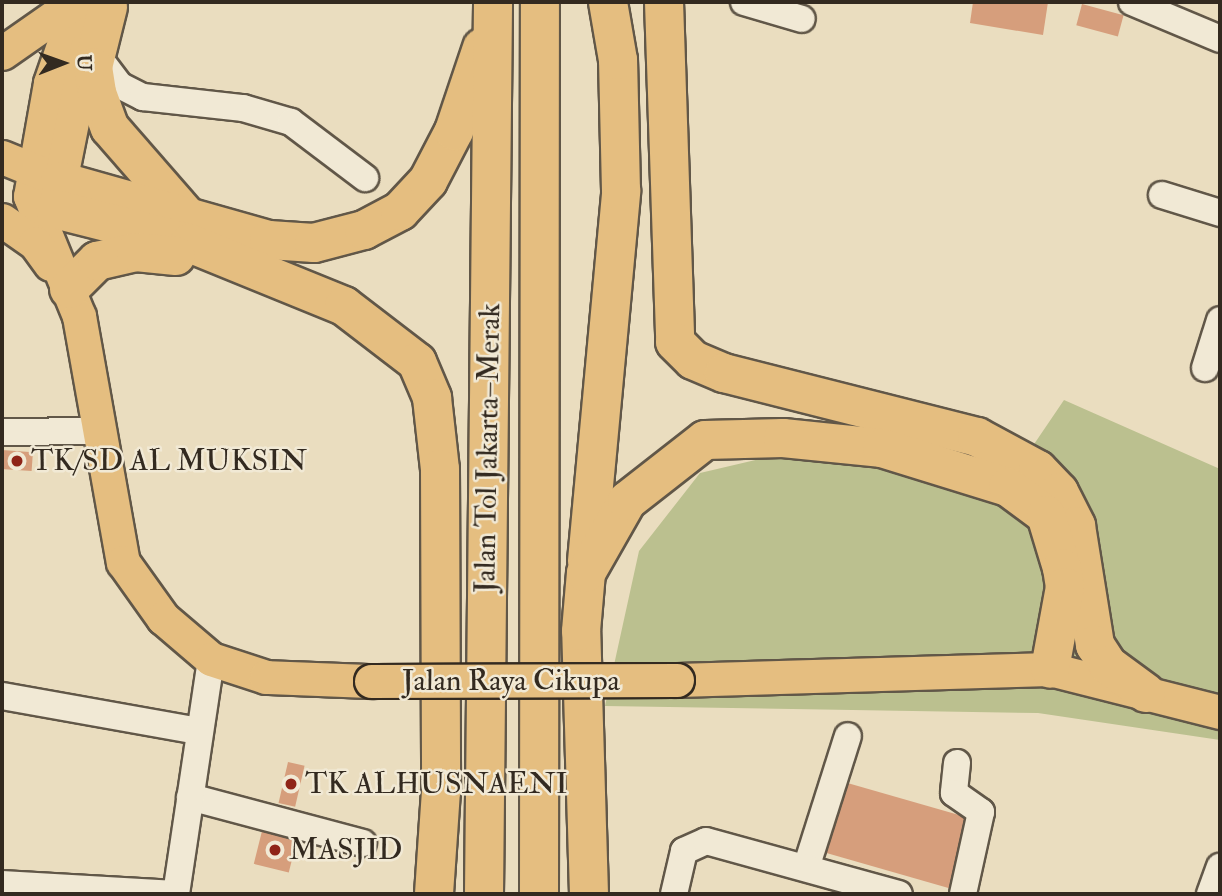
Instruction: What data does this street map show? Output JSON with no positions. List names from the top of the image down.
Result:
{
  "streets": {
    "highway": ["Jalan Tol Jakarta–Merak"],
    "main road": ["Jalan Raya Cikupa"]
  },
  "places": ["TK/SD AL MUKSIN", "TK ALHUSNAENI", "MASJID"],
  "north": "right"
}
